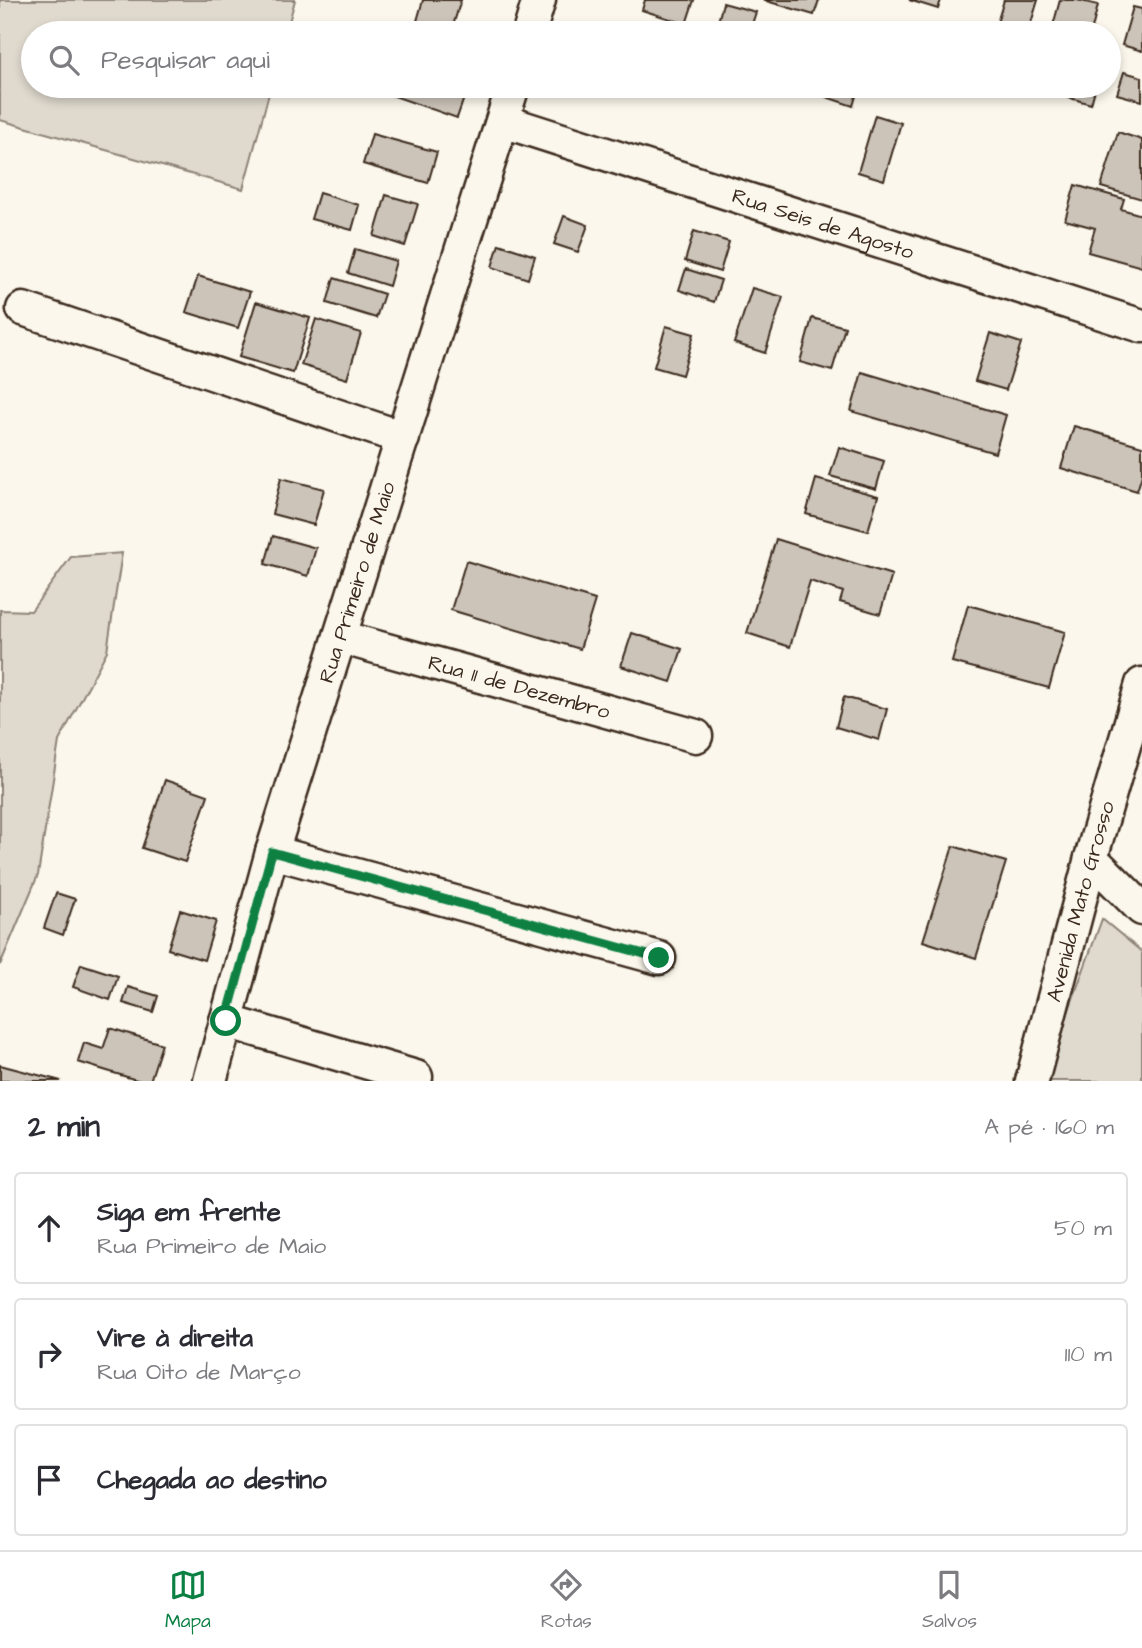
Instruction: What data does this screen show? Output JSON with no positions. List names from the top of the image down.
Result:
{
  "streets": {
    "street": [
      "Rua Seis de Agosto",
      "Rua Primeiro de Maio",
      "Rua 11 de Dezembro",
      "Avenida Mato Grosso"
    ]
  },
  "crossings": [
    ["Rua Seis de Agosto", "Rua Primeiro de Maio"],
    ["Rua Primeiro de Maio", "Rua 11 de Dezembro"]
  ],
  "page": {
    "search": "Pesquisar aqui",
    "heading": ["2 min", "A pé · 160 m"],
    "list": [
      ["Siga em frente", "Rua Primeiro de Maio", "50 m"],
      ["Vire à direita", "Rua Oito de Março", "110 m"],
      "Chegada ao destino"
    ],
    "nav": ["Mapa", "Rotas", "Salvos"]
  }
}
